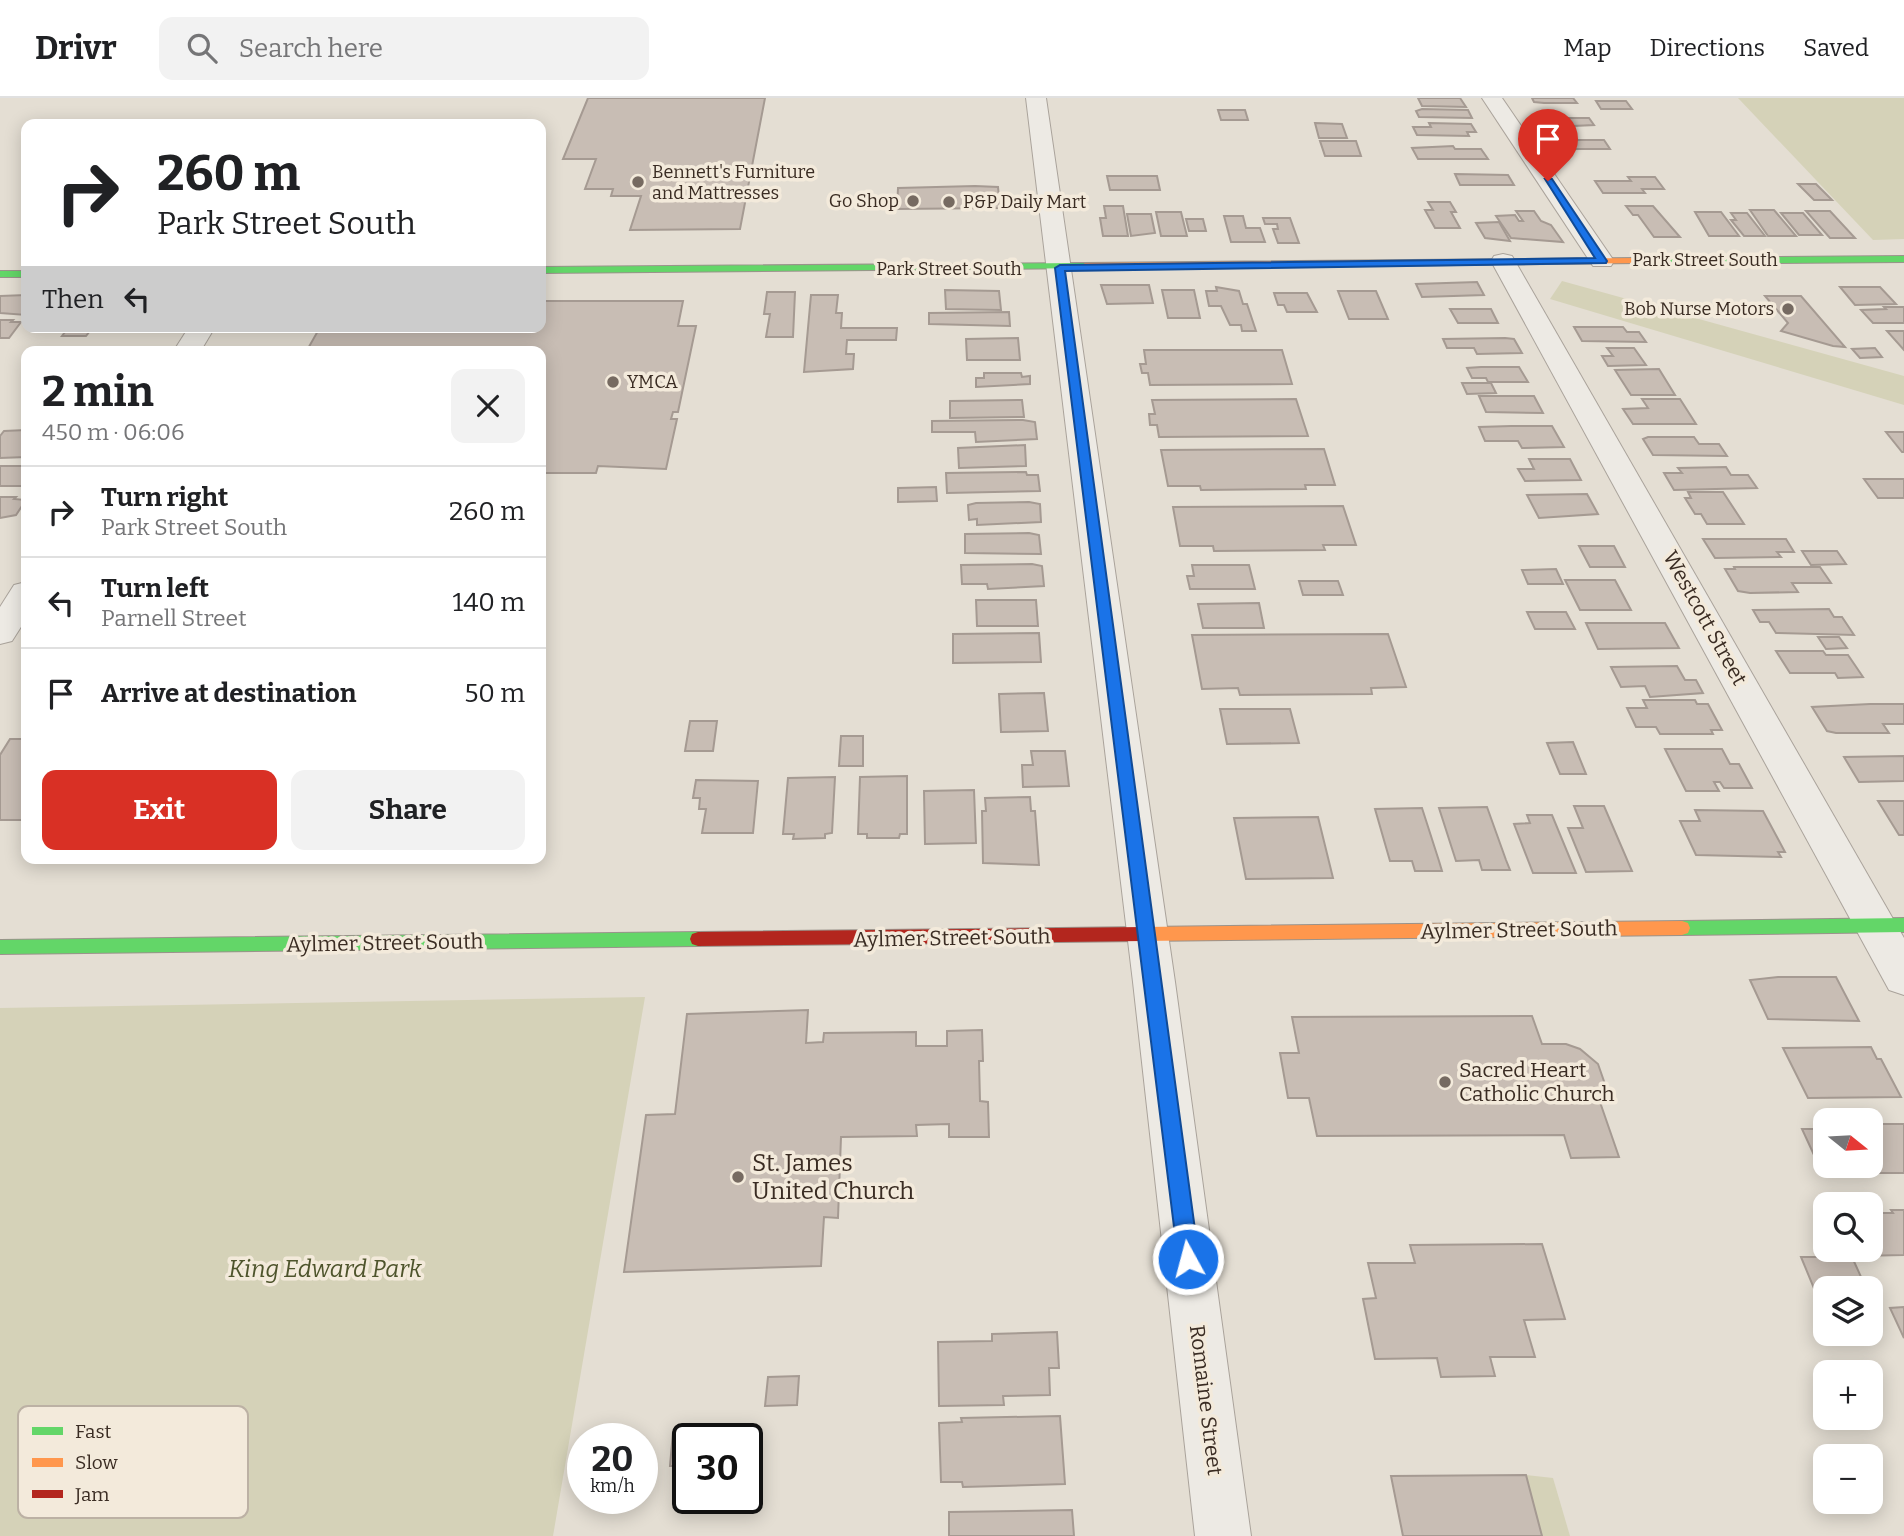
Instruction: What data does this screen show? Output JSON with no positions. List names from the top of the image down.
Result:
{
  "streets": {
    "main road": ["Park Street South", "Aylmer Street South"],
    "street": ["Westcott Street", "Romaine Street"]
  },
  "crossings": [
    ["Park Street South", "Westcott Street"],
    ["Park Street South", "Romaine Street"],
    ["Westcott Street", "Aylmer Street South"],
    ["Aylmer Street South", "Romaine Street"]
  ],
  "parks": ["King Edward Park"],
  "places": [
    "Bennett's Furniture and Mattresses",
    "Go Shop",
    "P&P Daily Mart",
    "Bob Nurse Motors",
    "YMCA",
    "Sacred Heart Catholic Church",
    "St. James United Church"
  ],
  "legend": ["Fast", "Slow", "Jam"],
  "north": "right",
  "page": {
    "header": "Drivr",
    "search": "Search here",
    "nav": ["Map", "Directions", "Saved"],
    "turn": ["260 m", "Park Street South"],
    "then": "Then",
    "heading": ["2 min", "450 m · 06:06"],
    "list": [
      {
        "name": "Turn right",
        "note": "Park Street South",
        "value": "260 m"
      },
      {
        "name": "Turn left",
        "note": "Parnell Street",
        "value": "140 m"
      },
      {
        "name": "Arrive at destination",
        "value": "50 m"
      }
    ],
    "buttons": ["Exit", "Share"],
    "map_buttons": ["+", "−"],
    "speed": "20 km/h",
    "limit": "30"
  }
}
